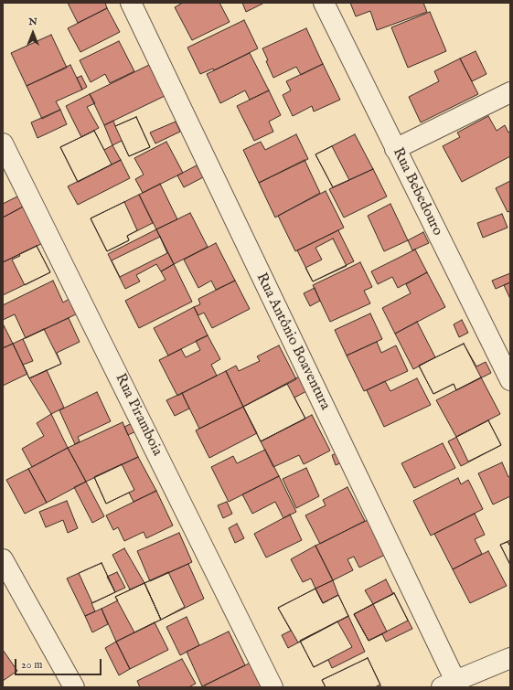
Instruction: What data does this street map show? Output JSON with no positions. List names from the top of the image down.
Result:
{
  "streets": {
    "street": ["Rua Bebedouro", "Rua Antônio Boaventura", "Rua Piramboia"]
  },
  "scale_bar": "20 m",
  "north": "top"
}
